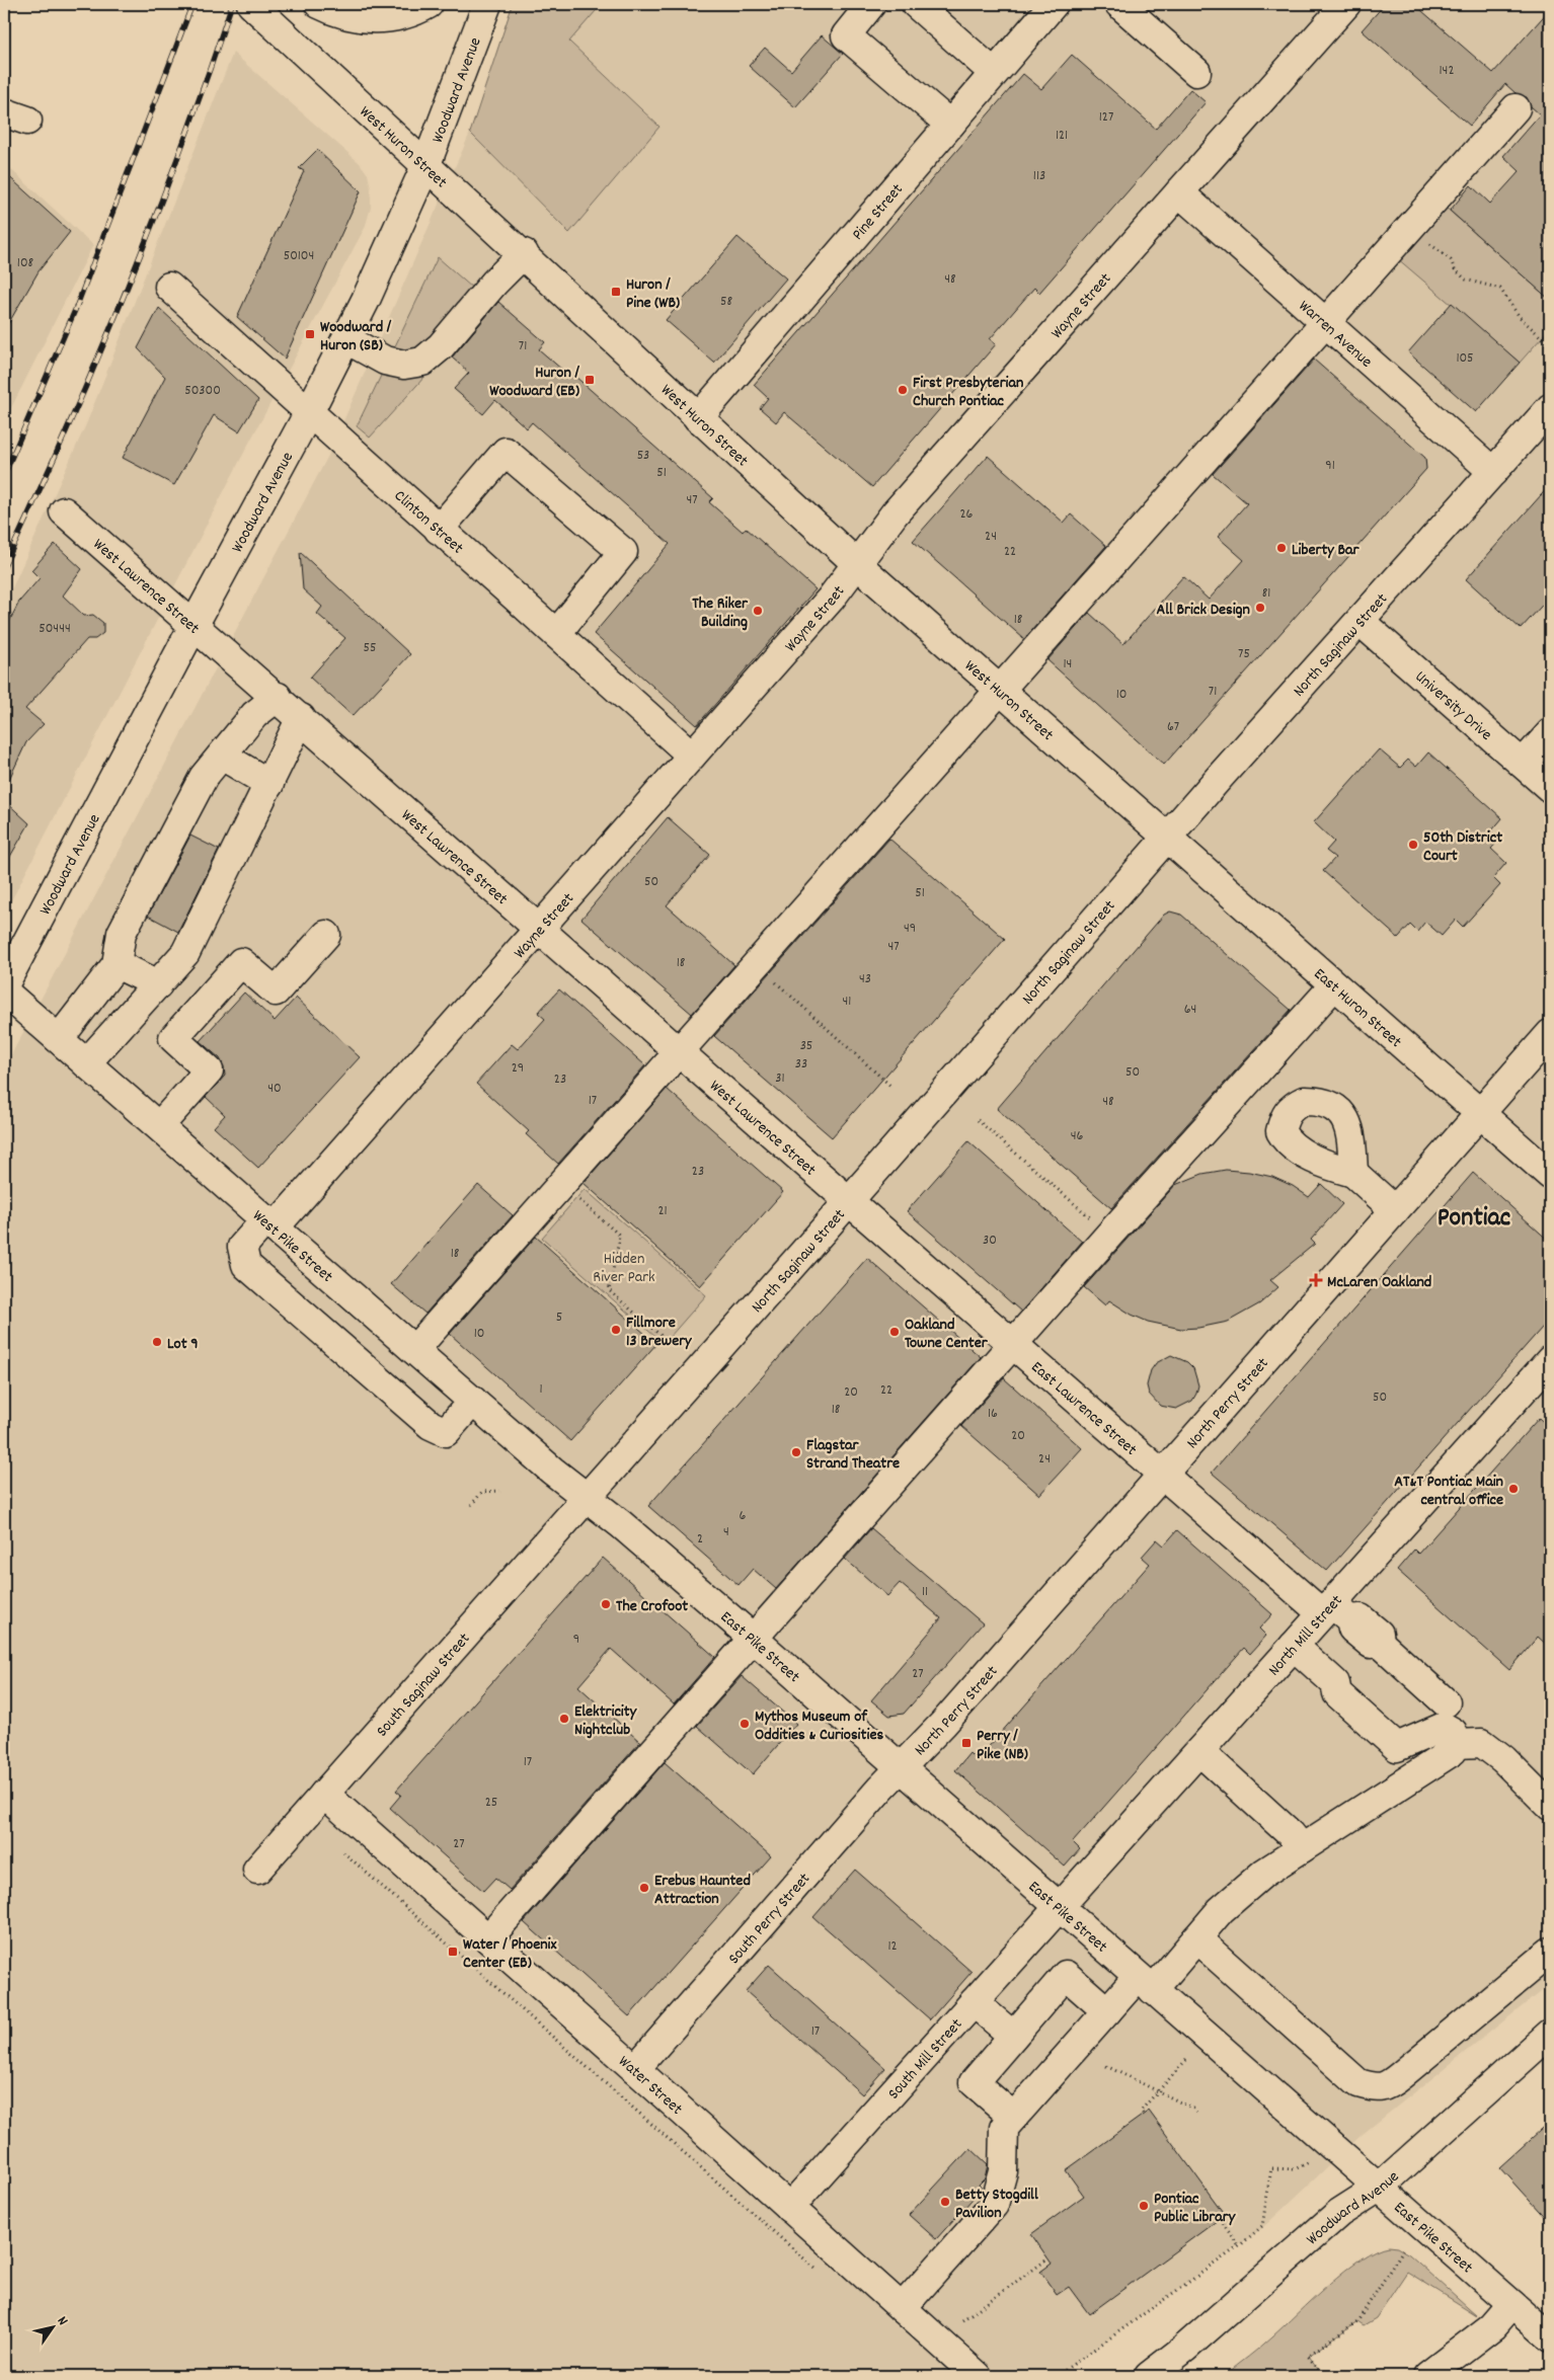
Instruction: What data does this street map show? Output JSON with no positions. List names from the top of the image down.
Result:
{
  "streets": {
    "main road": [
      "Woodward Avenue",
      "West Huron Street",
      "Pine Street",
      "Wayne Street",
      "Warren Avenue",
      "Clinton Street",
      "West Lawrence Street",
      "North Saginaw Street",
      "University Drive",
      "East Huron Street",
      "West Pike Street",
      "North Perry Street",
      "East Lawrence Street",
      "North Mill Street",
      "East Pike Street",
      "South Saginaw Street",
      "South Perry Street",
      "South Mill Street",
      "Water Street"
    ]
  },
  "crossings": [
    ["Woodward Avenue", "West Huron Street"],
    ["Woodward Avenue", "Clinton Street"],
    ["Woodward Avenue", "West Lawrence Street"],
    ["Woodward Avenue", "East Pike Street"],
    ["West Huron Street", "Pine Street"],
    ["West Huron Street", "Wayne Street"],
    ["West Huron Street", "North Saginaw Street"],
    ["West Huron Street", "East Huron Street"],
    ["Wayne Street", "Warren Avenue"],
    ["Wayne Street", "Clinton Street"],
    ["Wayne Street", "West Lawrence Street"],
    ["Wayne Street", "West Pike Street"],
    ["Warren Avenue", "North Saginaw Street"],
    ["West Lawrence Street", "North Saginaw Street"],
    ["West Lawrence Street", "East Lawrence Street"],
    ["North Saginaw Street", "University Drive"],
    ["North Saginaw Street", "East Huron Street"],
    ["North Saginaw Street", "West Pike Street"],
    ["North Saginaw Street", "East Lawrence Street"],
    ["North Saginaw Street", "East Pike Street"],
    ["North Saginaw Street", "South Saginaw Street"],
    ["East Huron Street", "North Perry Street"],
    ["West Pike Street", "East Pike Street"],
    ["West Pike Street", "South Saginaw Street"],
    ["North Perry Street", "East Lawrence Street"],
    ["North Perry Street", "East Pike Street"],
    ["North Perry Street", "South Perry Street"],
    ["East Lawrence Street", "North Mill Street"],
    ["North Mill Street", "East Pike Street"],
    ["North Mill Street", "South Mill Street"],
    ["East Pike Street", "South Saginaw Street"],
    ["East Pike Street", "South Perry Street"],
    ["East Pike Street", "South Mill Street"],
    ["South Saginaw Street", "Water Street"],
    ["South Perry Street", "Water Street"],
    ["South Mill Street", "Water Street"]
  ],
  "districts": ["Pontiac"],
  "parks": ["Hidden River Park"],
  "places": {
    "transit": [
      "Huron / Pine (WB)",
      "Woodward / Huron (SB)",
      "Huron / Woodward (EB)",
      "Perry / Pike (NB)",
      "Water / Phoenix Center (EB)"
    ],
    "other": [
      "First Presbyterian Church Pontiac",
      "Liberty Bar",
      "All Brick Design",
      "The Riker Building",
      "50th District Court",
      "Fillmore 13 Brewery",
      "Oakland Towne Center",
      "Lot 9",
      "Flagstar Strand Theatre",
      "AT&T Pontiac Main central office",
      "The Crofoot",
      "Elektricity Nightclub",
      "Mythos Museum of Oddities & Curiosities",
      "Erebus Haunted Attraction",
      "Betty Stogdill Pavilion",
      "Pontiac Public Library"
    ],
    "health": ["McLaren Oakland"]
  },
  "house_numbers": [
    "142",
    "127",
    "121",
    "113",
    "50104",
    "108",
    "48",
    "58",
    "71",
    "105",
    "50300",
    "53",
    "91",
    "51",
    "47",
    "26",
    "24",
    "22",
    "81",
    "18",
    "50444",
    "55",
    "75",
    "14",
    "71",
    "10",
    "67",
    "50",
    "51",
    "49",
    "47",
    "18",
    "43",
    "41",
    "64",
    "35",
    "33",
    "29",
    "50",
    "31",
    "23",
    "40",
    "17",
    "48",
    "46",
    "23",
    "21",
    "30",
    "18",
    "5",
    "10",
    "1",
    "22",
    "20",
    "50",
    "18",
    "16",
    "20",
    "24",
    "6",
    "4",
    "2",
    "11",
    "9",
    "27",
    "17",
    "25",
    "27",
    "12",
    "17"
  ],
  "north": "top right"
}
